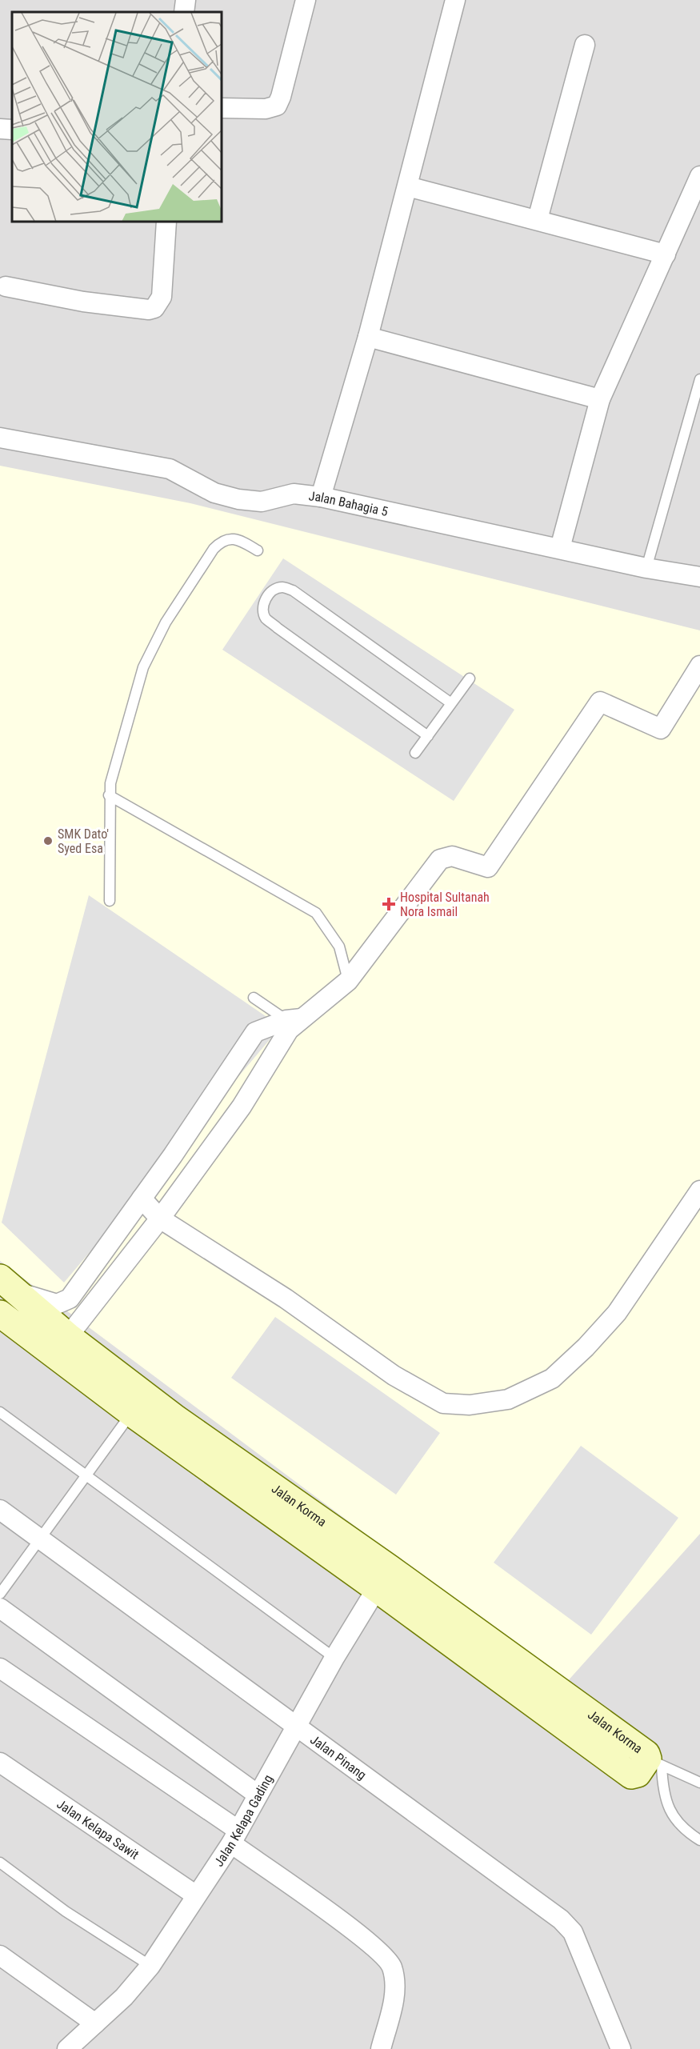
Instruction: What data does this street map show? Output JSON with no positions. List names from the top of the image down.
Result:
{
  "streets": {
    "street": [
      "Jalan Bahagia 5",
      "Jalan Korma",
      "Jalan Pinang",
      "Jalan Kelapa Gading",
      "Jalan Kelapa Sawit"
    ]
  },
  "crossings": [
    ["Jalan Korma", "Jalan Kelapa Gading"],
    ["Jalan Pinang", "Jalan Kelapa Gading"],
    ["Jalan Kelapa Gading", "Jalan Kelapa Sawit"]
  ],
  "places": {
    "other": ["SMK Dato' Syed Esa"],
    "health": ["Hospital Sultanah Nora Ismail"]
  }
}
